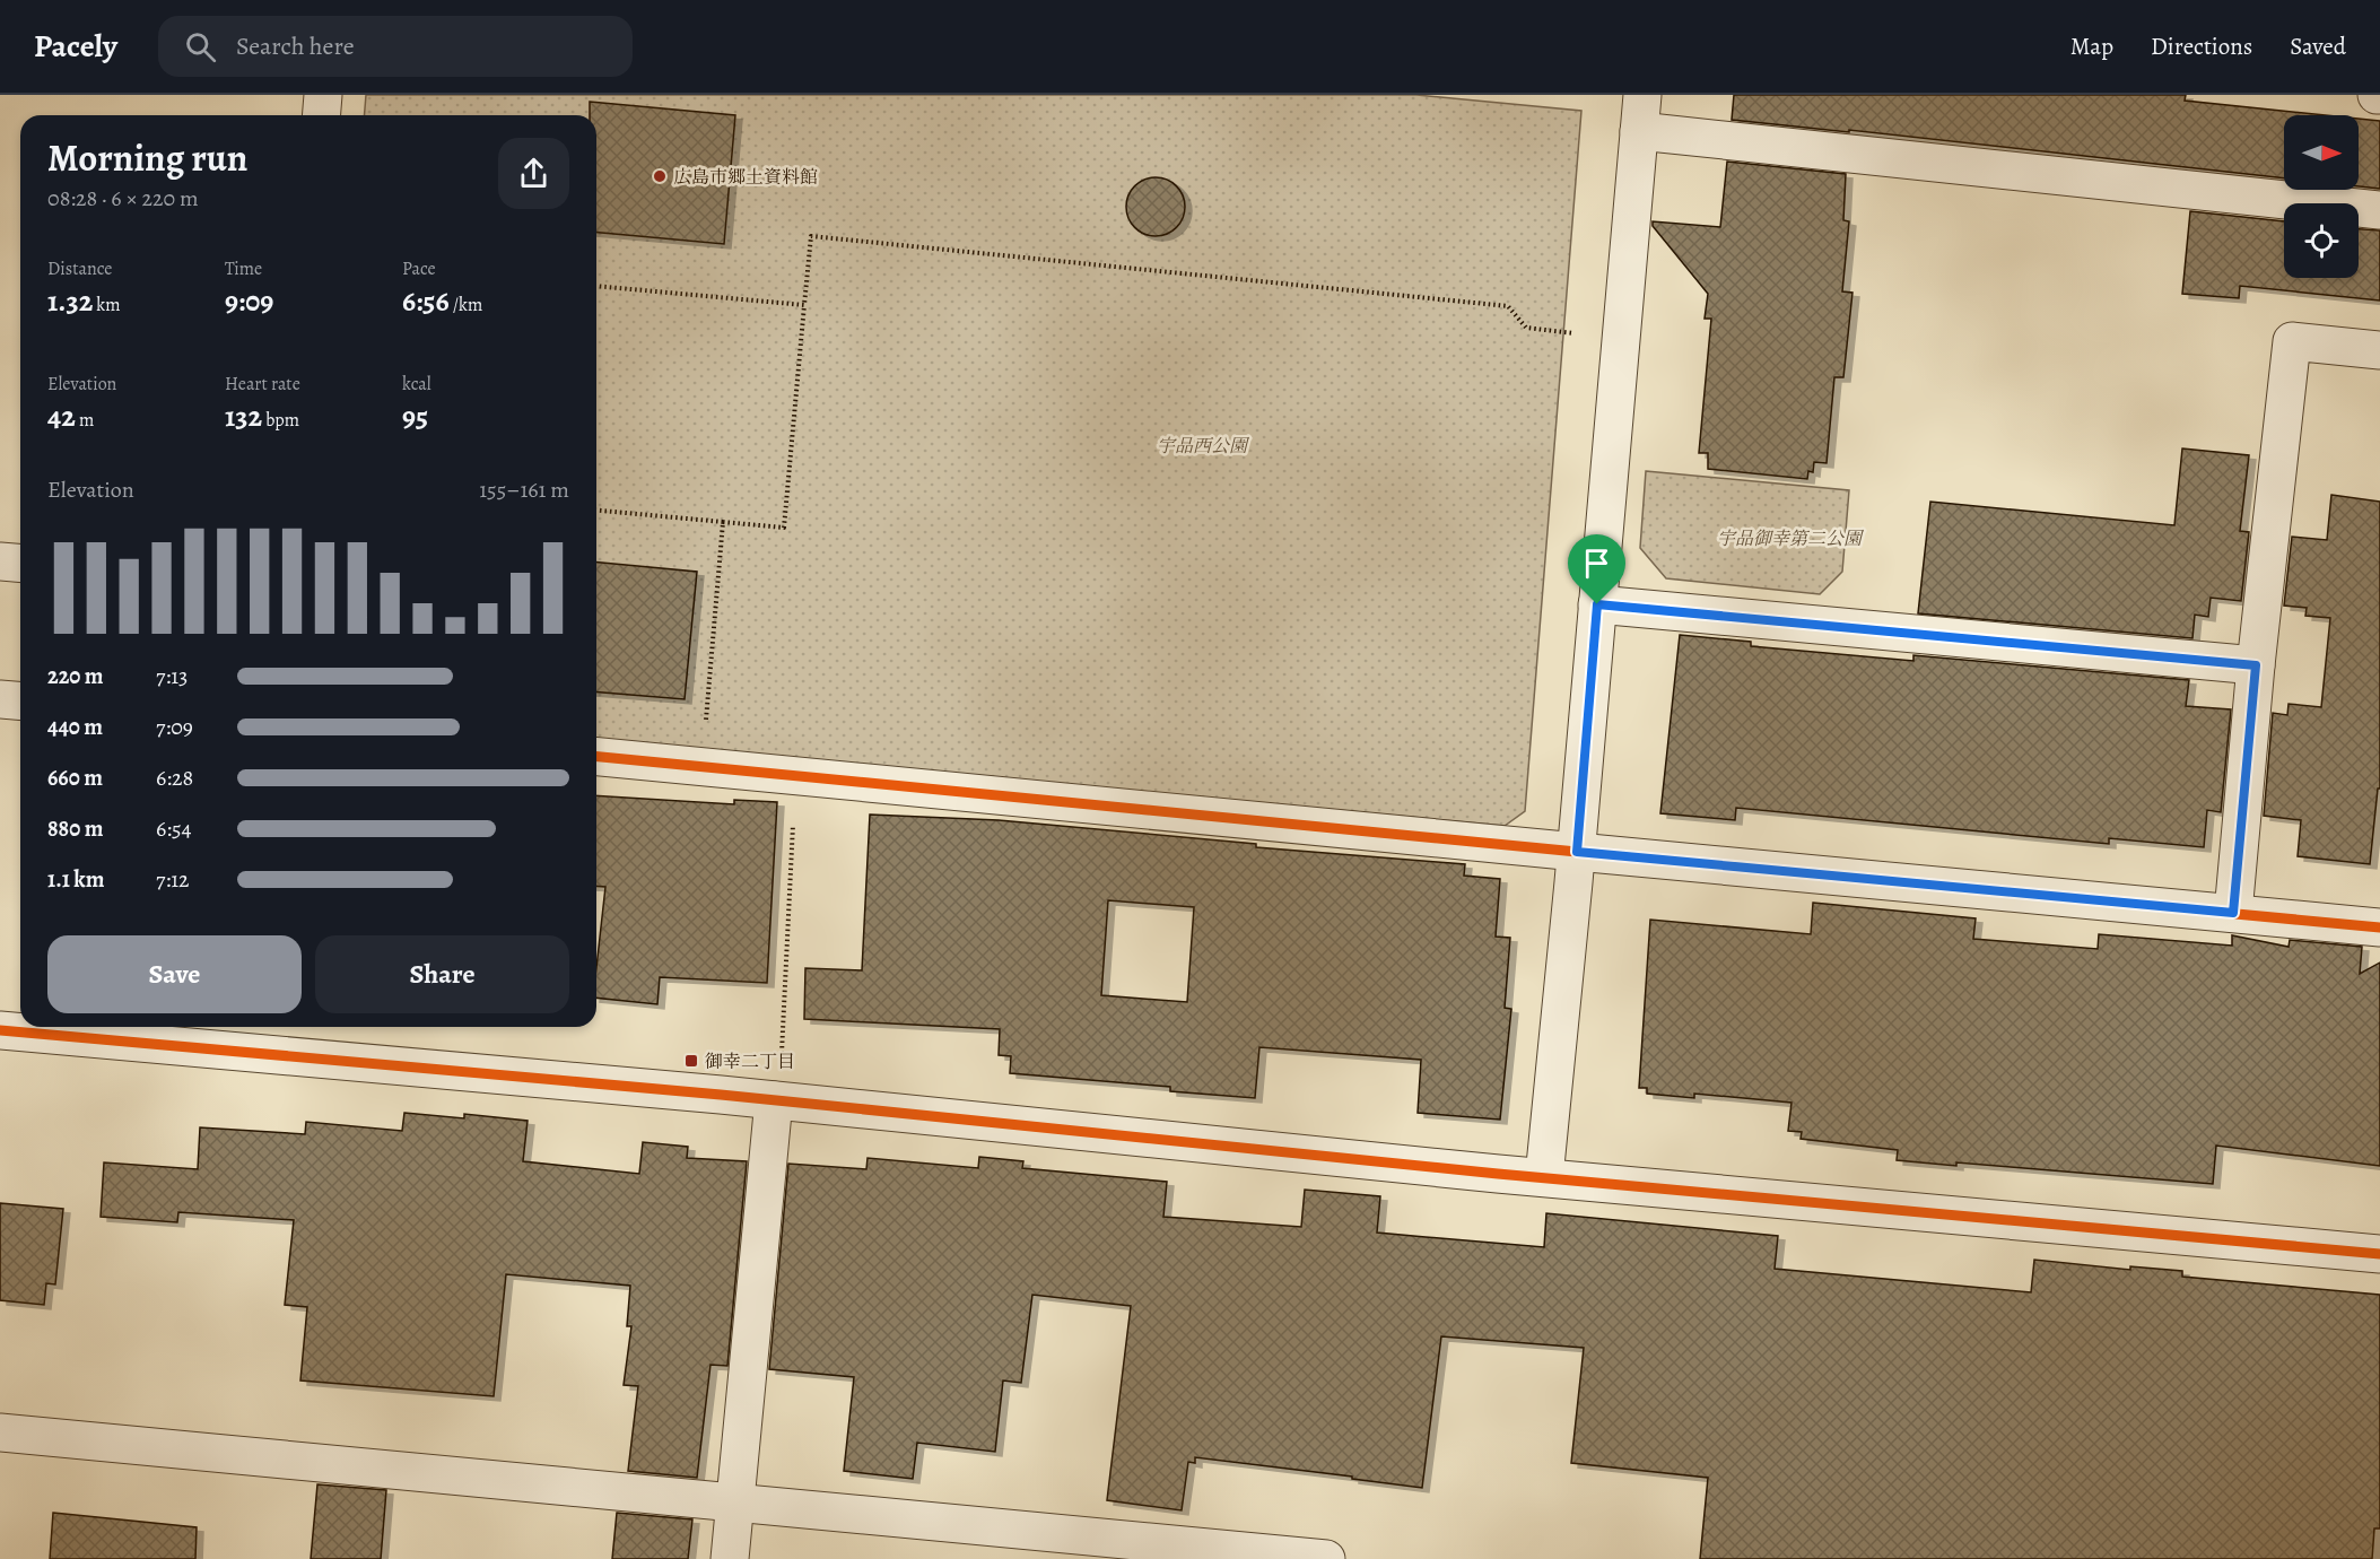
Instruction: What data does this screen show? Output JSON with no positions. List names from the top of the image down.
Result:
{
  "parks": ["宇品西公園", "宇品御幸第二公園"],
  "places": {
    "other": ["広島市郷土資料館"],
    "transit": ["御幸二丁目"]
  },
  "north": "right",
  "page": {
    "header": "Pacely",
    "search": "Search here",
    "nav": ["Map", "Directions", "Saved"],
    "heading": ["Morning run", "08:28 · 6 × 220 m"],
    "stats": [
      ["Distance", "1.32 km"],
      ["Time", "9:09"],
      ["Pace", "6:56 /km"],
      ["Elevation", "42 m"],
      ["Heart rate", "132 bpm"],
      ["kcal", "95"]
    ],
    "chart": ["Elevation", "155–161 m"],
    "list": [
      {
        "name": "220 m",
        "note": "7:13"
      },
      {
        "name": "440 m",
        "note": "7:09"
      },
      {
        "name": "660 m",
        "note": "6:28"
      },
      {
        "name": "880 m",
        "note": "6:54"
      },
      {
        "name": "1.1 km",
        "note": "7:12"
      }
    ],
    "buttons": ["Save", "Share"]
  }
}
